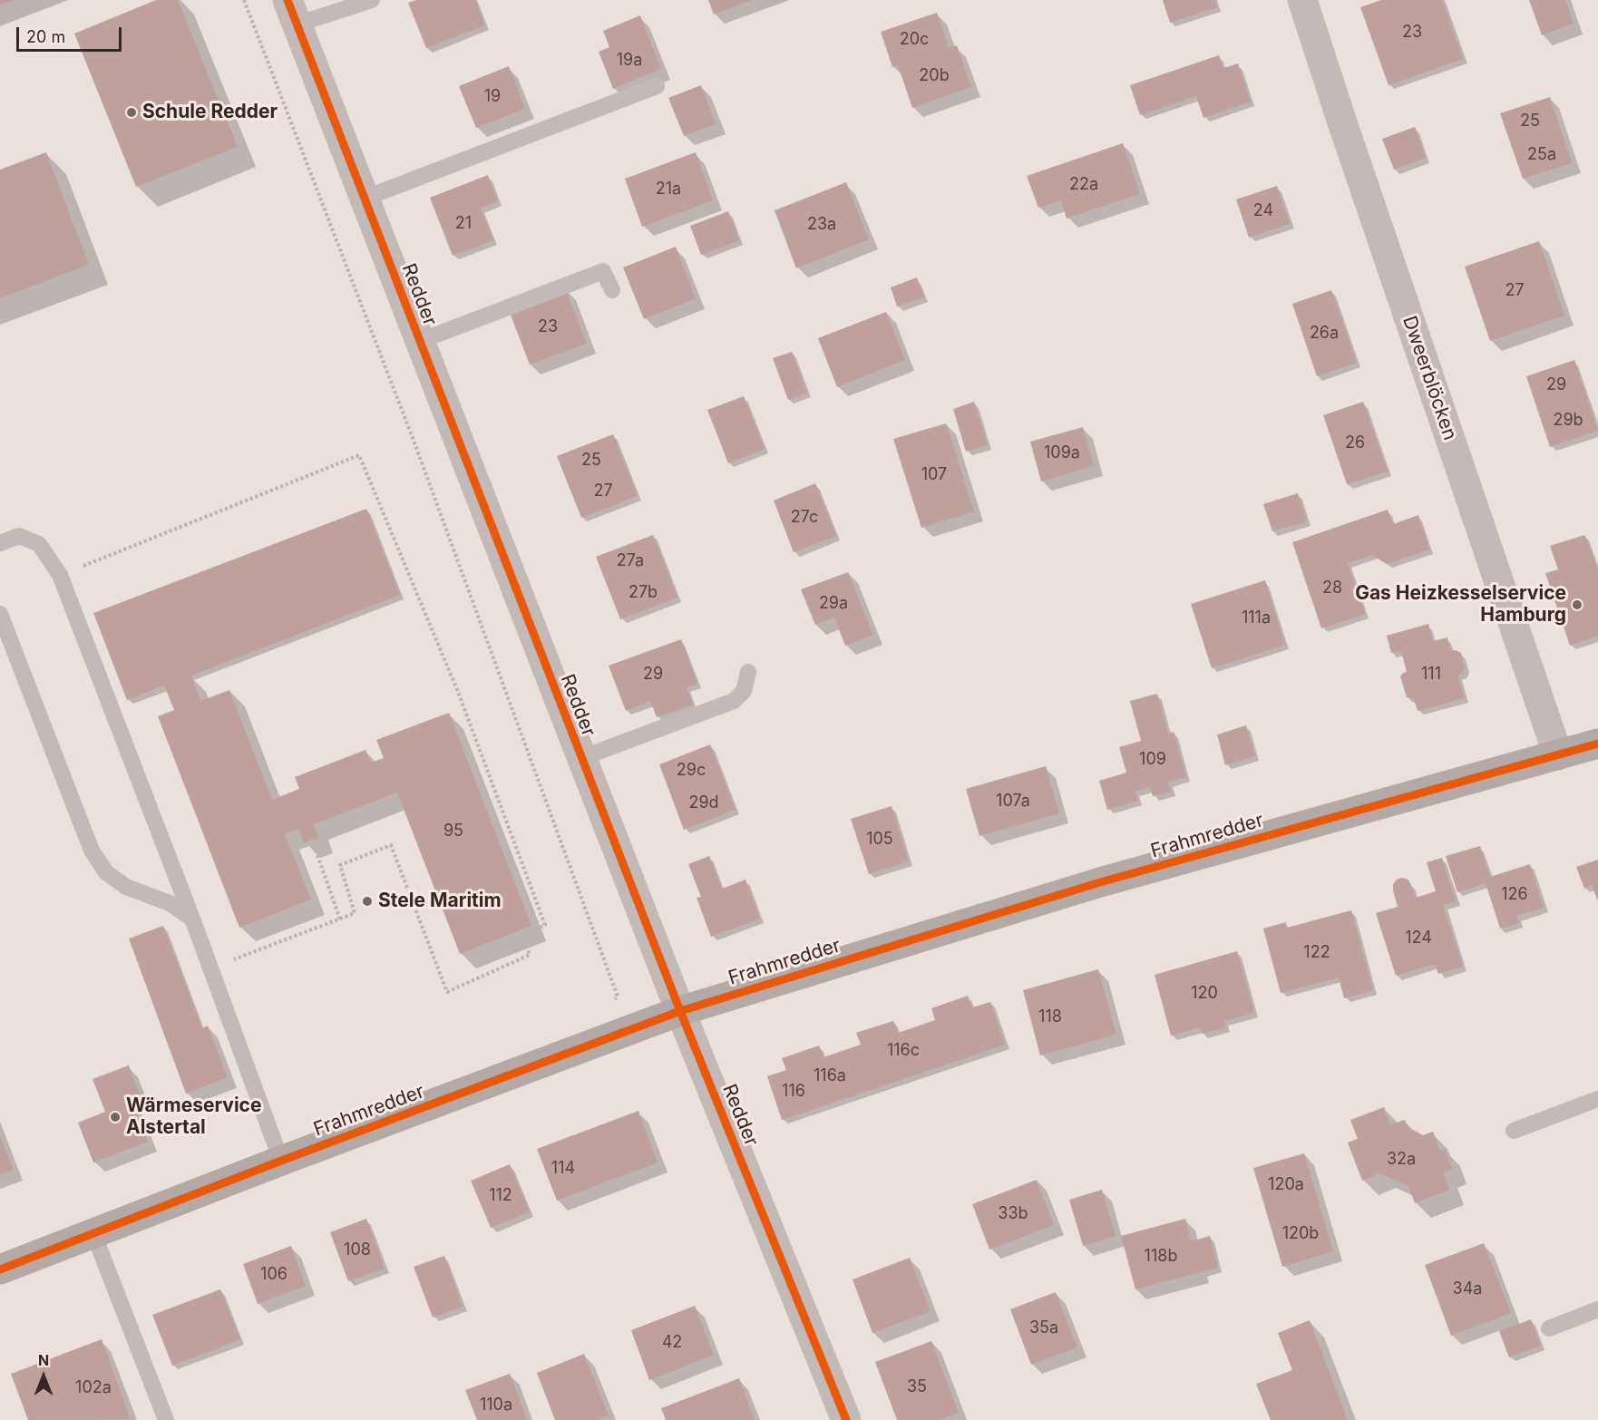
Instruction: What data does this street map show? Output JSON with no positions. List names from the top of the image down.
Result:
{
  "streets": {
    "street": ["Redder", "Dweerblöcken", "Frahmredder"]
  },
  "crossings": [
    ["Redder", "Frahmredder"],
    ["Dweerblöcken", "Frahmredder"]
  ],
  "places": [
    "Schule Redder",
    "Gas Heizkesselservice Hamburg",
    "Stele Maritim",
    "Wärmeservice Alstertal"
  ],
  "house_numbers": [
    "23",
    "20c",
    "19a",
    "20b",
    "19",
    "25",
    "25a",
    "22a",
    "21a",
    "24",
    "21",
    "23a",
    "27",
    "23",
    "26a",
    "29",
    "29b",
    "26",
    "109a",
    "25",
    "107",
    "27",
    "27c",
    "27a",
    "28",
    "27b",
    "29a",
    "111a",
    "29",
    "111",
    "109",
    "29c",
    "107a",
    "29d",
    "95",
    "105",
    "126",
    "124",
    "122",
    "120",
    "118",
    "116c",
    "116a",
    "116",
    "32a",
    "114",
    "120a",
    "112",
    "33b",
    "120b",
    "108",
    "118b",
    "106",
    "34a",
    "35a",
    "42",
    "35",
    "102a",
    "110a"
  ],
  "scale_bar": "20 m",
  "north": "top"
}
